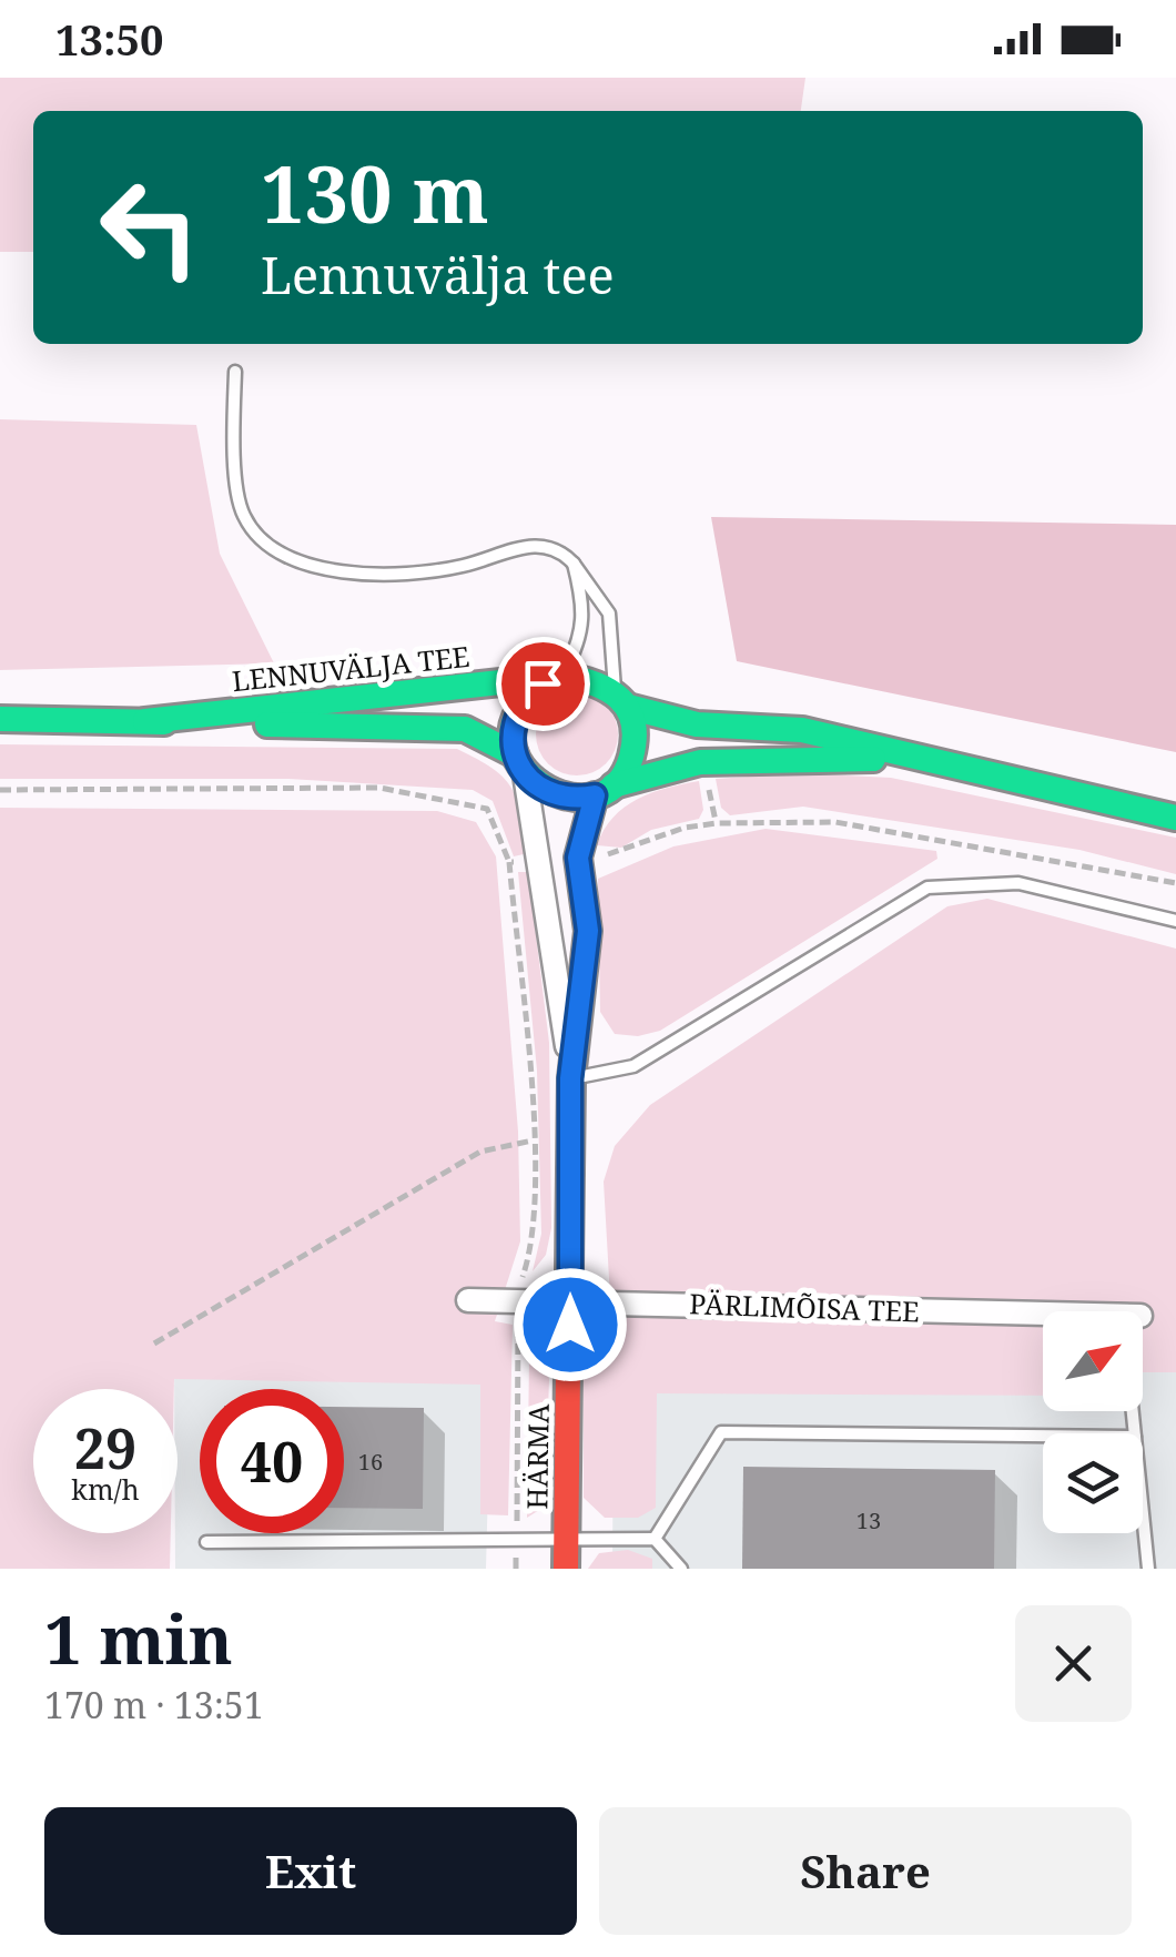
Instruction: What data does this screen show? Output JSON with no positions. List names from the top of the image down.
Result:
{
  "streets": {
    "main road": ["LENNUVÄLJA TEE", "HÄRMA"],
    "street": ["PÄRLIMÕISA TEE"]
  },
  "crossings": [
    ["LENNUVÄLJA TEE", "HÄRMA"],
    ["PÄRLIMÕISA TEE", "HÄRMA"]
  ],
  "house_numbers": ["16", "13"],
  "north": "top right",
  "page": {
    "status": "13:50",
    "turn": ["130 m", "Lennuvälja tee"],
    "speed": "29 km/h",
    "limit": "40",
    "heading": ["1 min", "170 m · 13:51"],
    "buttons": ["Exit", "Share"]
  }
}
